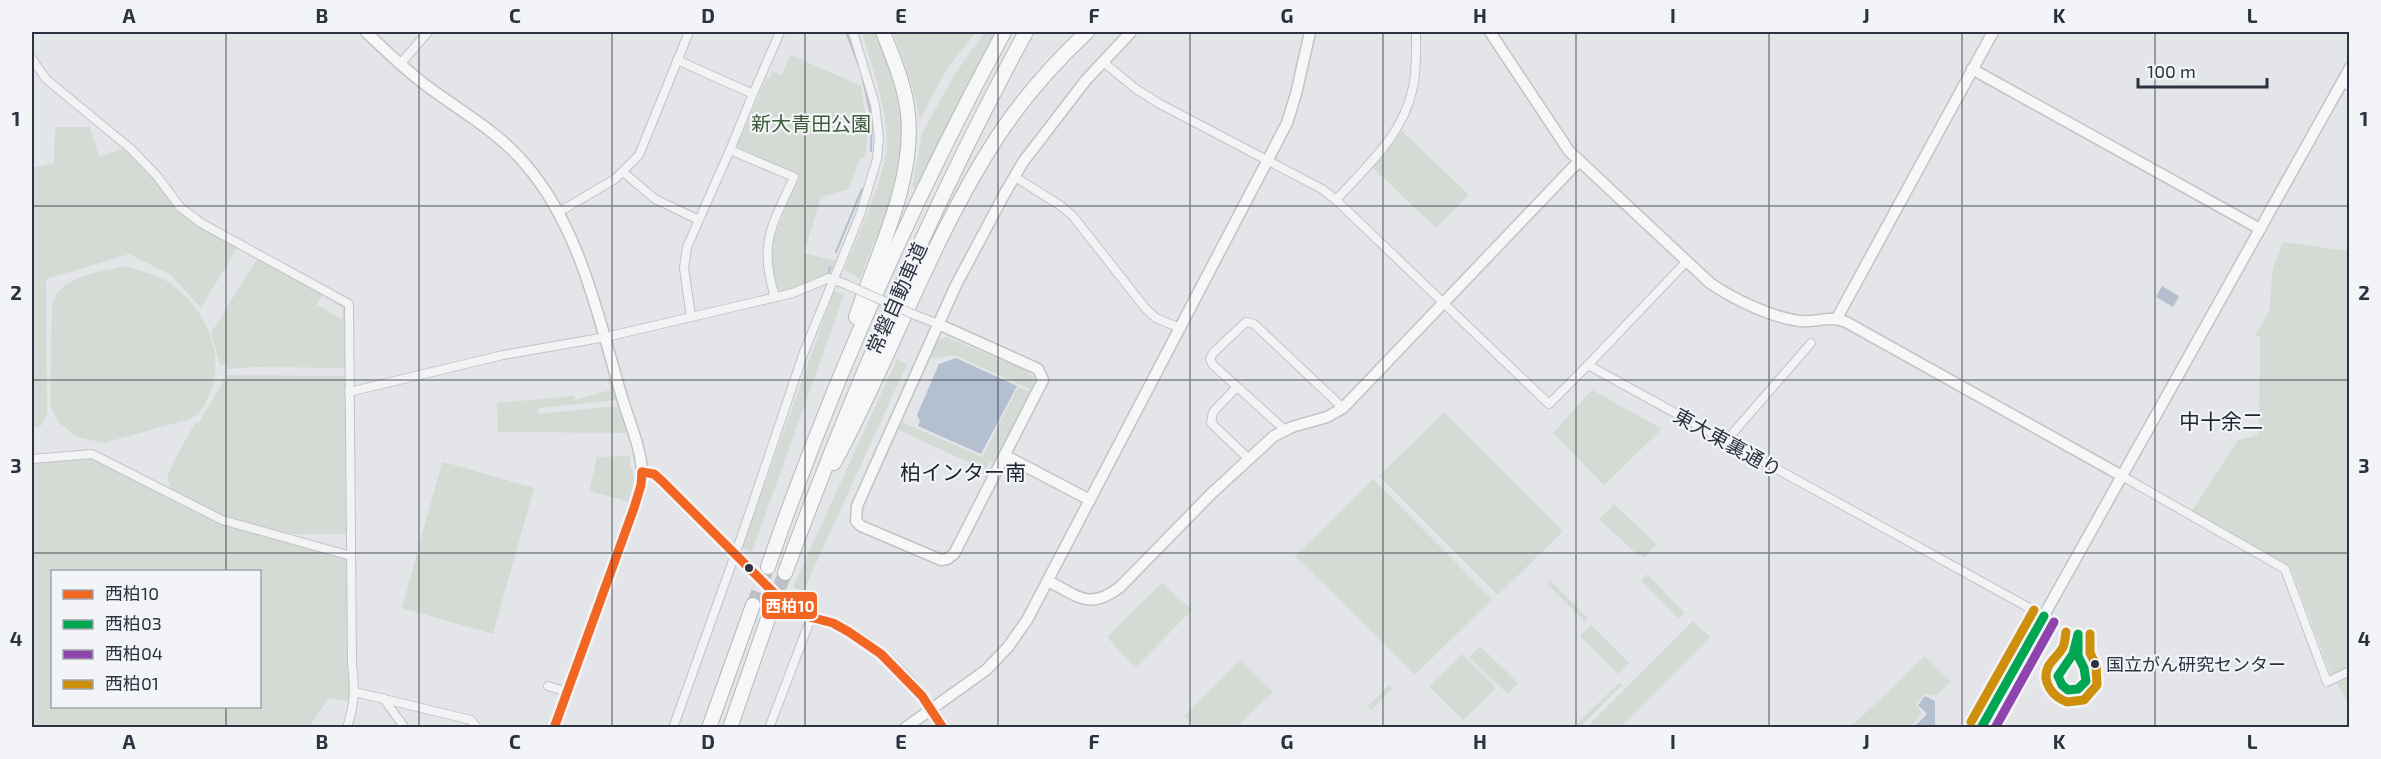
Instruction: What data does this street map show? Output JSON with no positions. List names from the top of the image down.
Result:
{
  "streets": {
    "highway": ["常磐自動車道"],
    "street": ["東大東裏通り"]
  },
  "districts": ["中十余二", "柏インター南"],
  "parks": ["新大青田公園"],
  "places": ["国立がん研究センター"],
  "lines": [
    "transit line 西柏10",
    "transit line 西柏01",
    "transit line 西柏03",
    "transit line 西柏04"
  ],
  "legend": [
    "西柏10",
    "西柏03",
    "西柏04",
    "西柏01"
  ],
  "scale_bar": "100 m",
  "grid": {
    "columns": [
      "A",
      "B",
      "C",
      "D",
      "E",
      "F",
      "G",
      "H",
      "I",
      "J",
      "K",
      "L"
    ],
    "rows": [
      "1",
      "2",
      "3",
      "4"
    ]
  }
}
